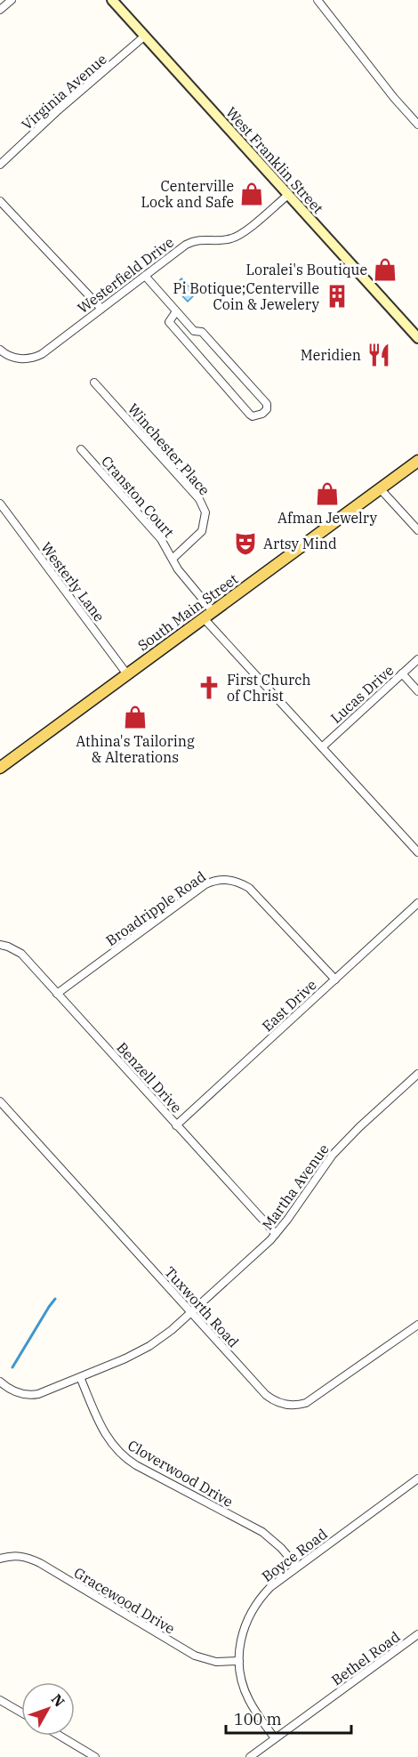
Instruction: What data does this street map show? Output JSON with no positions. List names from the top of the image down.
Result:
{
  "streets": {
    "main road": ["West Franklin Street", "South Main Street"],
    "street": [
      "Virginia Avenue",
      "Westerfield Drive",
      "Winchester Place",
      "Cranston Court",
      "Westerly Lane",
      "Lucas Drive",
      "Broadripple Road",
      "East Drive",
      "Benzell Drive",
      "Martha Avenue",
      "Tuxworth Road",
      "Cloverwood Drive",
      "Boyce Road",
      "Gracewood Drive",
      "Bethel Road"
    ]
  },
  "crossings": [
    ["Virginia Avenue", "West Franklin Street"],
    ["West Franklin Street", "Westerfield Drive"],
    ["Winchester Place", "Cranston Court"],
    ["Cranston Court", "South Main Street"],
    ["Westerly Lane", "South Main Street"],
    ["Broadripple Road", "East Drive"],
    ["Broadripple Road", "Benzell Drive"],
    ["East Drive", "Benzell Drive"],
    ["Benzell Drive", "Martha Avenue"],
    ["Martha Avenue", "Tuxworth Road"],
    ["Martha Avenue", "Cloverwood Drive"],
    ["Cloverwood Drive", "Boyce Road"],
    ["Boyce Road", "Gracewood Drive"],
    ["Boyce Road", "Bethel Road"]
  ],
  "places": {
    "shop": [
      "Centerville Lock and Safe",
      "Loralei's Boutique",
      "Afman Jewelry",
      "Athina's Tailoring & Alterations"
    ],
    "building": ["Pi Botique;Centerville Coin & Jewelery"],
    "restaurant": ["Meridien"],
    "theatre": ["Artsy Mind"],
    "church": ["First Church of Christ"]
  },
  "scale_bar": "100 m",
  "north": "top right"
}
